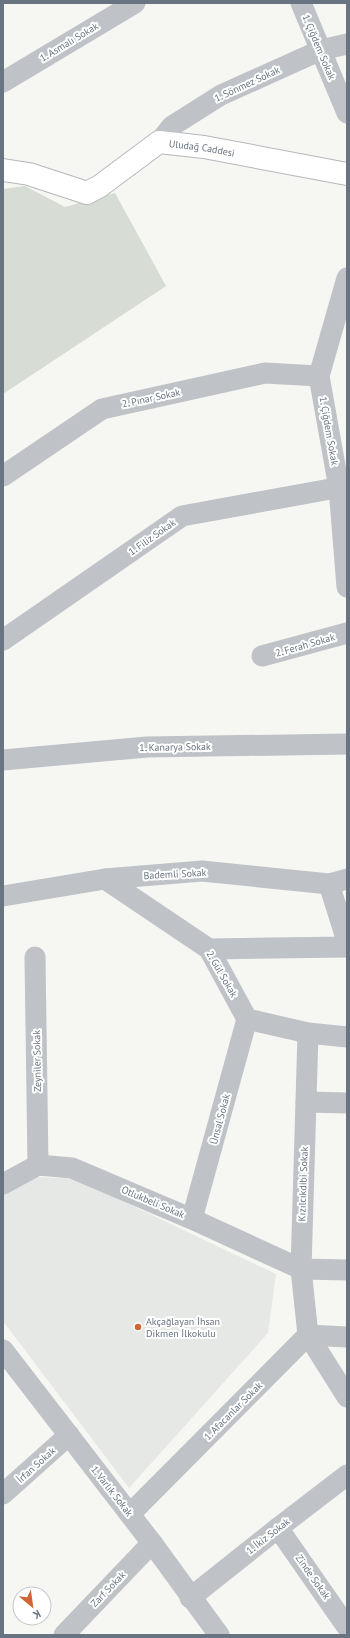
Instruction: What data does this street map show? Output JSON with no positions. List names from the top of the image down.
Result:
{
  "streets": {
    "main road": ["Uludağ Caddesi"],
    "street": [
      "1. Asmalı Sokak",
      "1. Çiğdem Sokak",
      "1. Sönmez Sokak",
      "2. Pınar Sokak",
      "1. Filiz Sokak",
      "2. Ferah Sokak",
      "1. Kanarya Sokak",
      "Bademli Sokak",
      "2. Gül Sokak",
      "Zeyniler Sokak",
      "Ünsal Sokak",
      "Kızılcıkdibi Sokak",
      "Otlukbeli Sokak",
      "1. Afacanlar Sokak",
      "İrfan Sokak",
      "1. Varlık Sokak",
      "1. İkiz Sokak",
      "Zinde Sokak",
      "Zarf Sokak"
    ]
  },
  "crossings": [
    ["1. Çiğdem Sokak", "1. Sönmez Sokak"],
    ["1. Çiğdem Sokak", "2. Pınar Sokak"],
    ["1. Çiğdem Sokak", "1. Filiz Sokak"],
    ["1. Sönmez Sokak", "Uludağ Caddesi"],
    ["Bademli Sokak", "2. Gül Sokak"],
    ["2. Gül Sokak", "Ünsal Sokak"],
    ["Zeyniler Sokak", "Otlukbeli Sokak"],
    ["Ünsal Sokak", "Otlukbeli Sokak"],
    ["Kızılcıkdibi Sokak", "Otlukbeli Sokak"],
    ["Kızılcıkdibi Sokak", "1. Afacanlar Sokak"],
    ["1. Afacanlar Sokak", "1. Varlık Sokak"],
    ["İrfan Sokak", "1. Varlık Sokak"],
    ["1. Varlık Sokak", "1. İkiz Sokak"],
    ["1. Varlık Sokak", "Zarf Sokak"],
    ["1. İkiz Sokak", "Zinde Sokak"]
  ],
  "places": ["Akçağlayan İhsan Dikmen İlkokulu"],
  "north": "bottom right"
}
